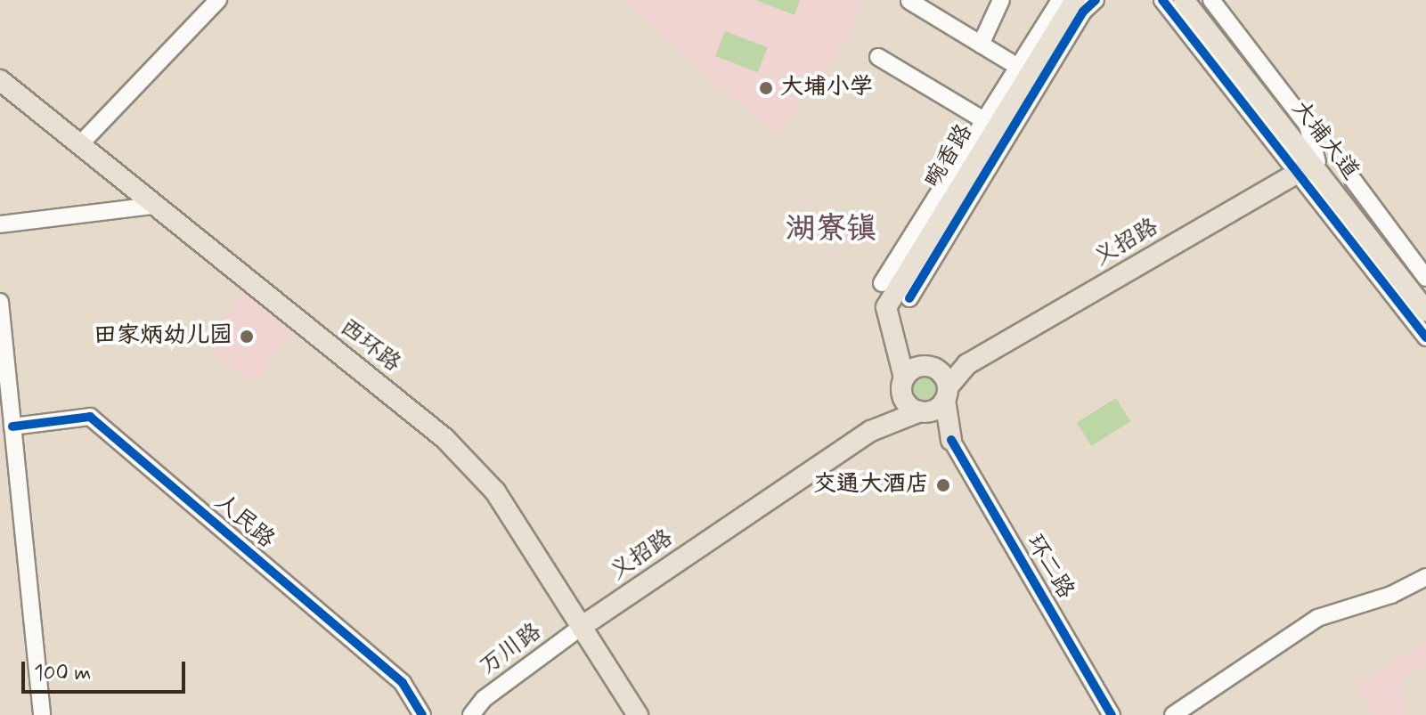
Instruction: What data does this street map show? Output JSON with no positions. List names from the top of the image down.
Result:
{
  "streets": {
    "main road": [
      "大埔大道",
      "畹香路",
      "义招路",
      "西环路"
    ],
    "street": ["人民路", "环二路", "万川路"]
  },
  "crossings": [
    ["大埔大道", "义招路"],
    ["义招路", "西环路"],
    ["义招路", "万川路"],
    ["西环路", "万川路"]
  ],
  "districts": ["湖寮镇"],
  "places": ["大埔小学", "田家炳幼儿园", "交通大酒店"],
  "scale_bar": "100 m"
}
